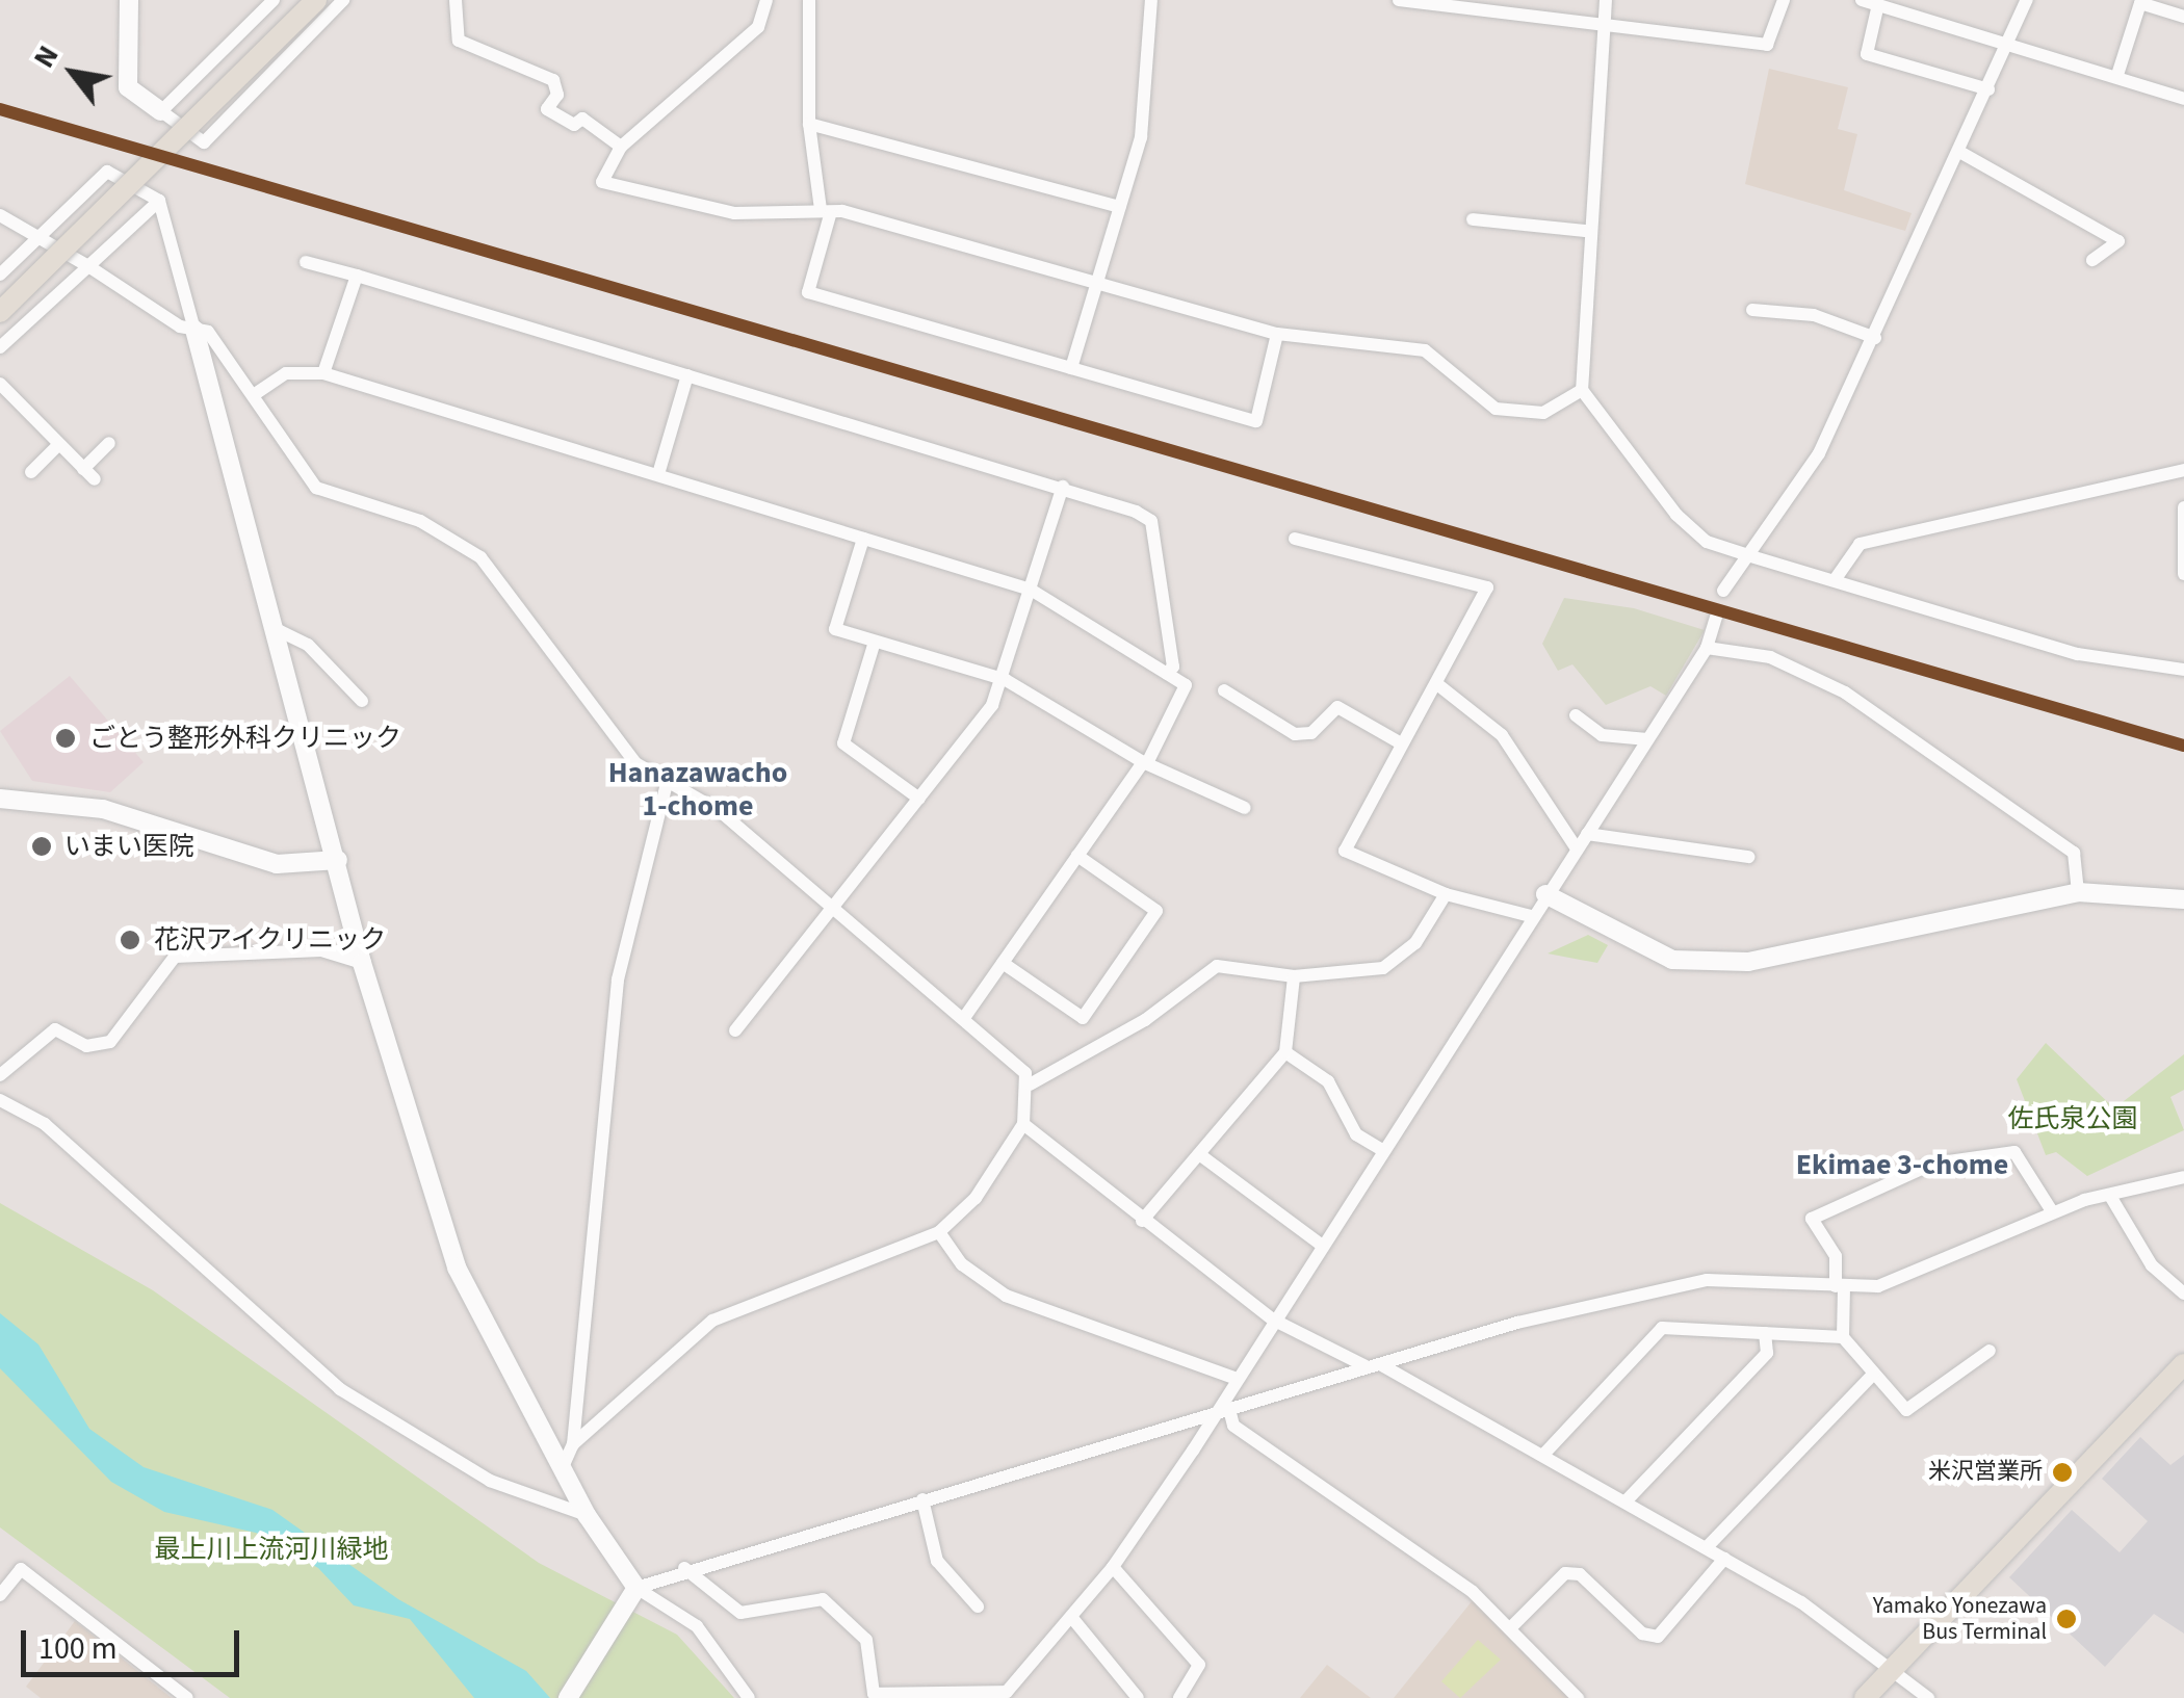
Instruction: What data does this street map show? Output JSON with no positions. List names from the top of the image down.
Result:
{
  "districts": ["Hanazawacho 1-chome", "Ekimae 3-chome"],
  "parks": ["佐氏泉公園", "最上川上流河川緑地"],
  "places": [
    "ごとう整形外科クリニック",
    "いまい医院",
    "花沢アイクリニック",
    "米沢営業所",
    "Yamako Yonezawa Bus Terminal"
  ],
  "scale_bar": "100 m",
  "north": "top left"
}
